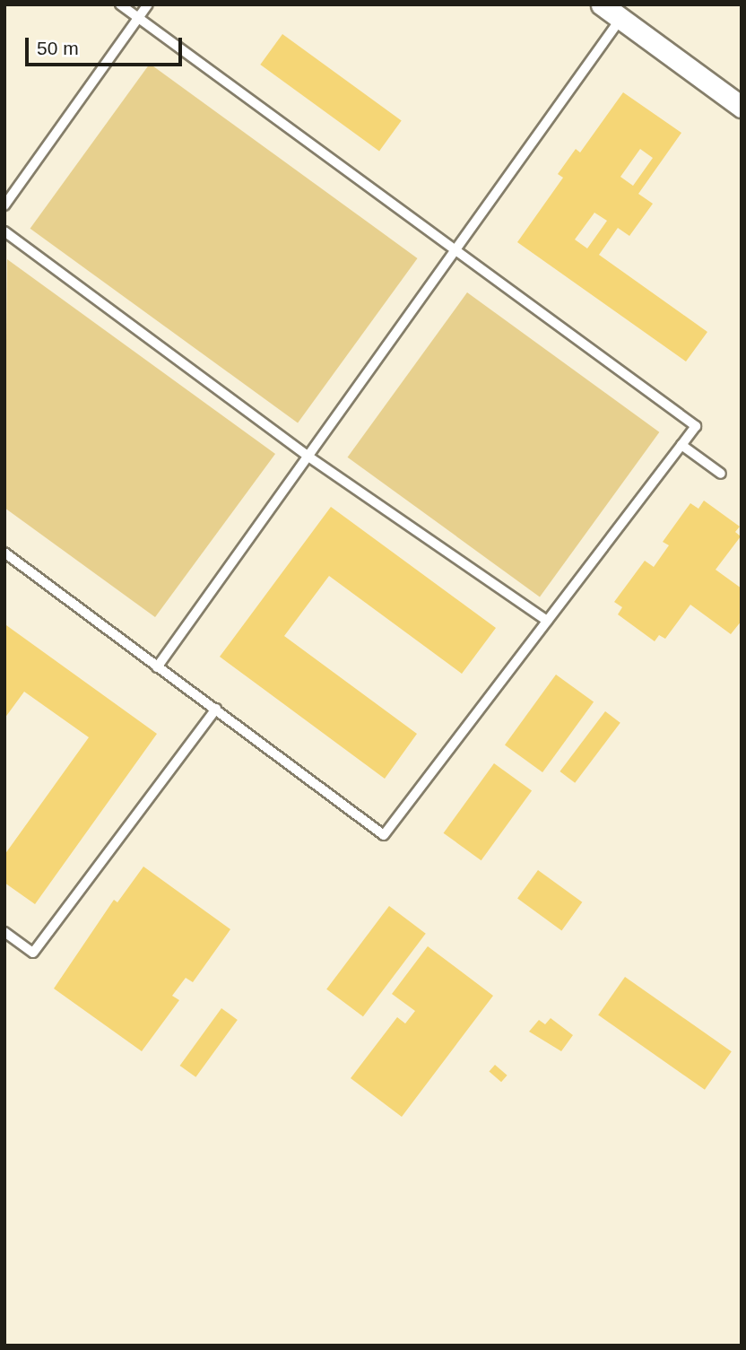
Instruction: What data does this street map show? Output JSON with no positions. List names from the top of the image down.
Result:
{
  "scale_bar": "50 m"
}
